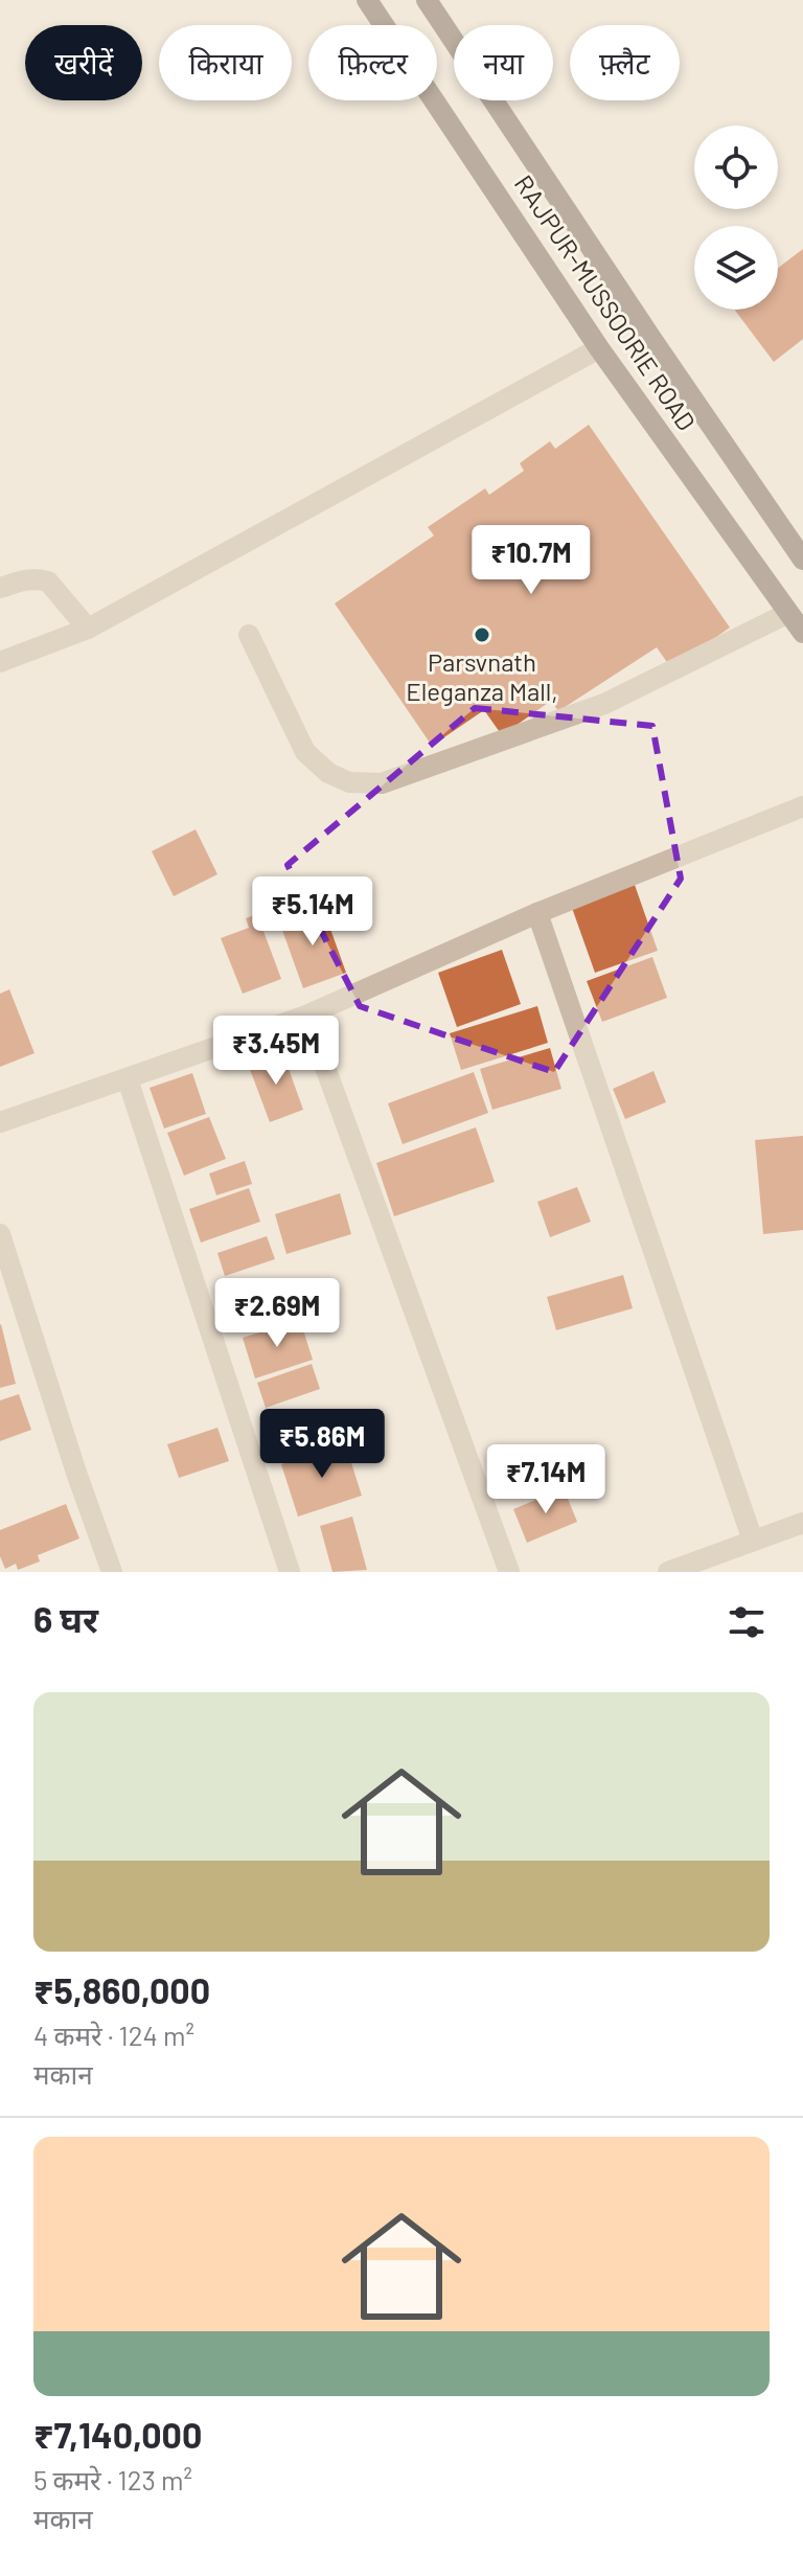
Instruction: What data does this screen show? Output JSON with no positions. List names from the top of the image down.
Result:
{
  "streets": {
    "main road": ["RAJPUR-MUSSOORIE ROAD"]
  },
  "places": ["Parsvnath Eleganza Mall,"],
  "page": {
    "chip": [
      "खरीदें",
      "किराया",
      "फ़िल्टर",
      "नया",
      "फ़्लैट"
    ],
    "price": [
      "₹10.7M",
      "₹5.14M",
      "₹3.45M",
      "₹2.69M",
      "₹5.86M",
      "₹7.14M"
    ],
    "heading": "6 घर",
    "list": [
      {
        "name": "₹5,860,000",
        "note": "4 कमरे · 124 m² · मकान"
      },
      {
        "name": "₹7,140,000",
        "note": "5 कमरे · 123 m² · मकान"
      }
    ]
  }
}
